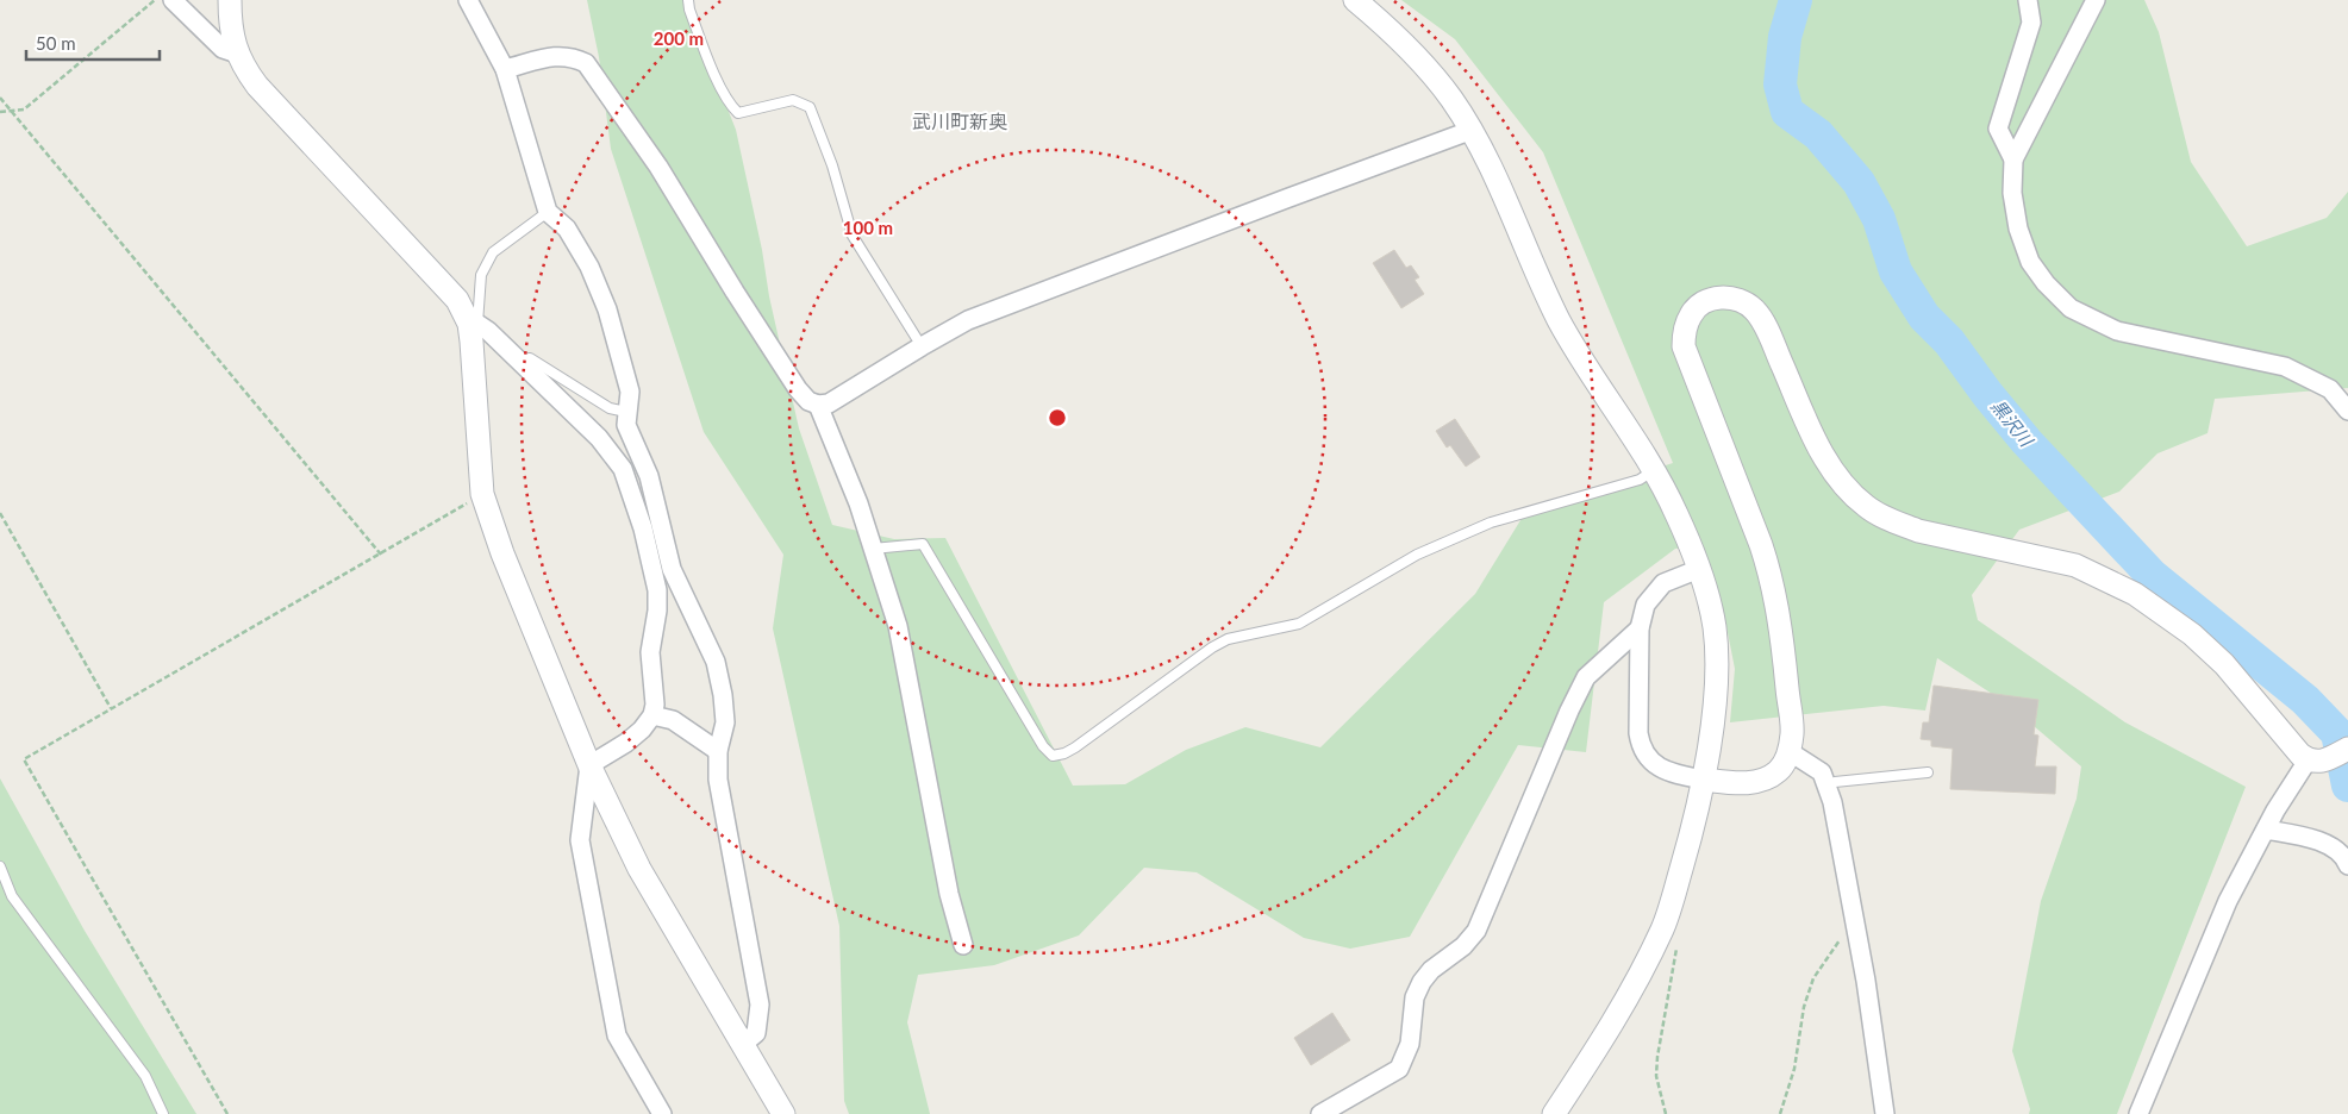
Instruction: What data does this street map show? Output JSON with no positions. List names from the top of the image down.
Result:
{
  "districts": ["武川町新奥"],
  "water": ["黒沢川"],
  "scale_bar": "50 m",
  "rings": ["200 m", "100 m"]
}
